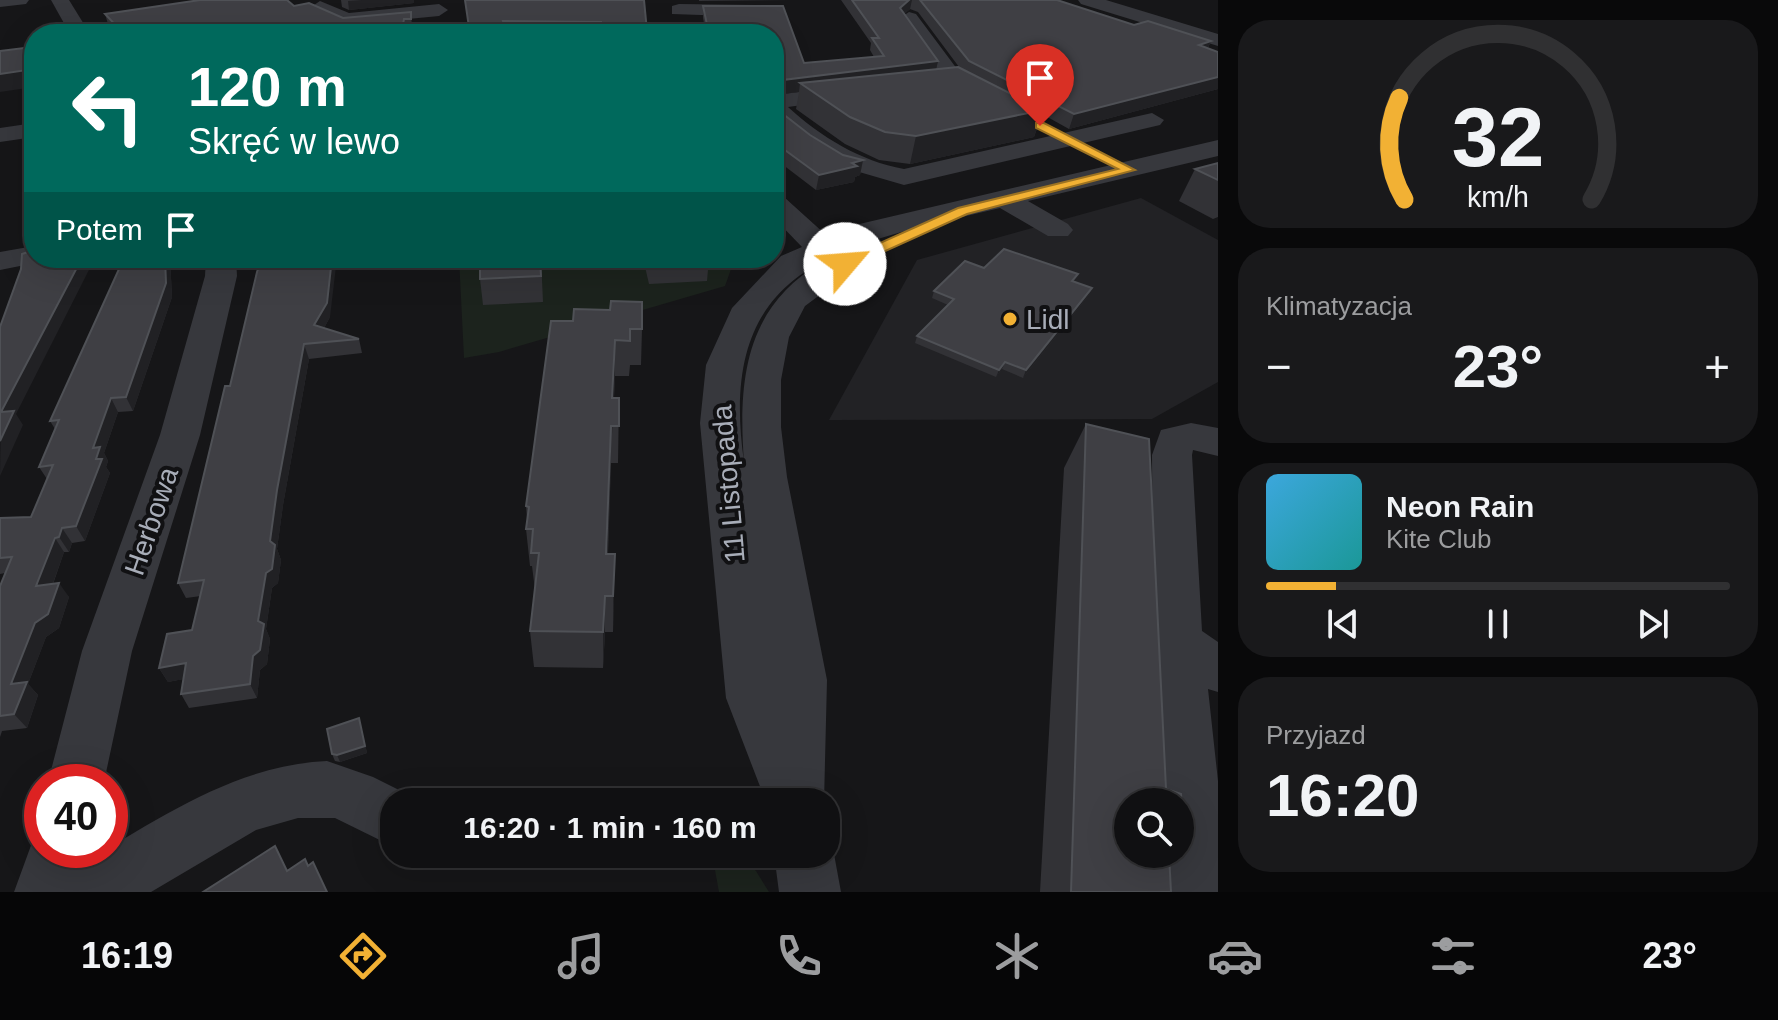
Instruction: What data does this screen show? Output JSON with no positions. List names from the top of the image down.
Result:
{
  "streets": {
    "street": ["11 Listopada", "Herbowa"]
  },
  "places": ["Lidl"],
  "page": {
    "turn": ["120 m", "Skręć w lewo"],
    "then": "Potem",
    "tile": [
      "Klimatyzacja",
      ["Przyjazd", "16:20"]
    ],
    "heat": ["−", "23°", "+"],
    "song": ["Neon Rain", "Kite Club"],
    "limit": "40",
    "trip": "16:20 · 1 min · 160 m",
    "tabs": ["16:19", "23°"],
    "gauge": ["32", "km/h"]
  }
}
